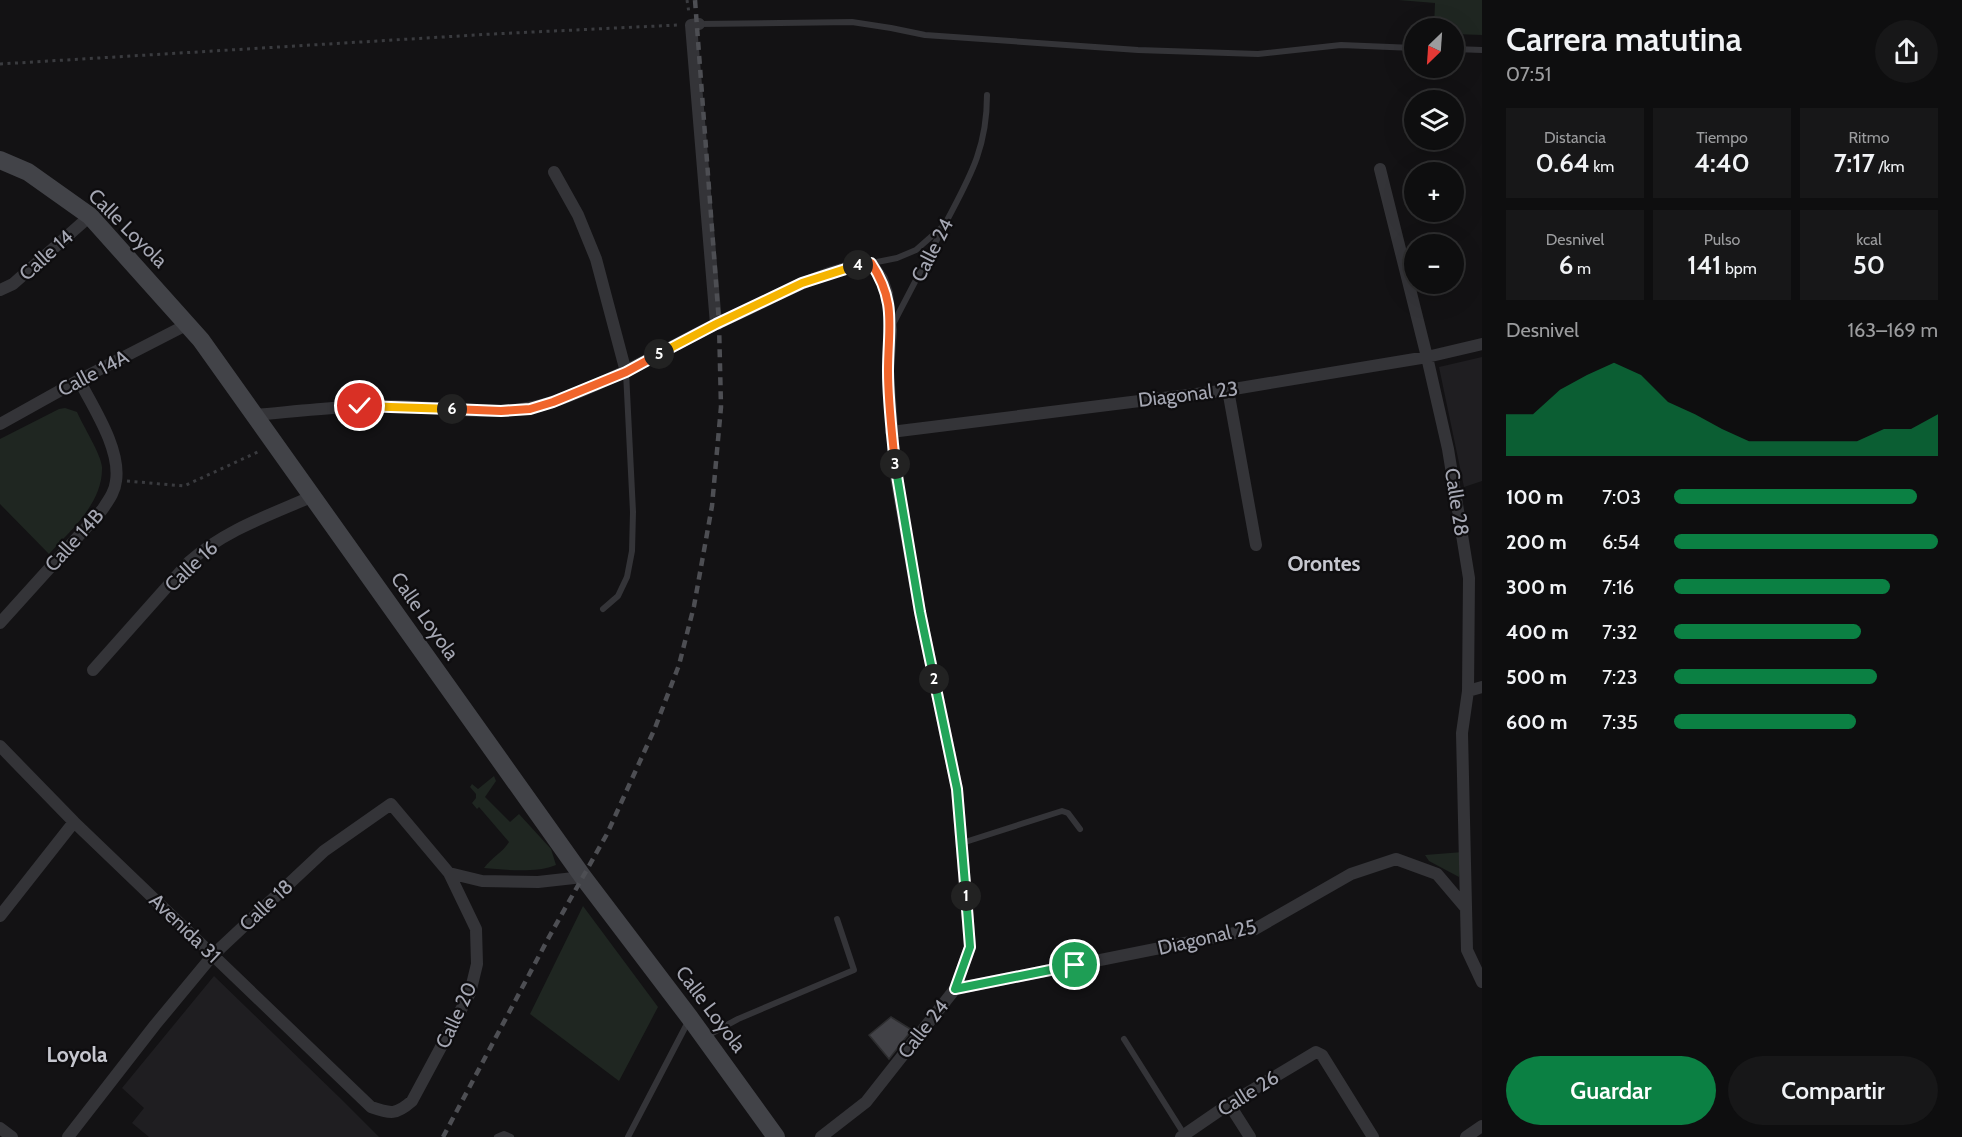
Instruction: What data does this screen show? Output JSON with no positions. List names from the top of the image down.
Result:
{
  "streets": {
    "main road": ["Calle Loyola"],
    "street": [
      "Calle 24",
      "Calle 14",
      "Calle 14A",
      "Diagonal 23",
      "Calle 28",
      "Calle 14B",
      "Calle 16",
      "Calle 18",
      "Avenida 31",
      "Diagonal 25",
      "Calle 20",
      "Calle 26"
    ]
  },
  "crossings": [
    ["Calle Loyola", "Calle 14"],
    ["Calle Loyola", "Calle 14A"],
    ["Calle Loyola", "Calle 16"],
    ["Calle 24", "Diagonal 23"],
    ["Calle 24", "Diagonal 25"],
    ["Diagonal 23", "Calle 28"],
    ["Calle 28", "Diagonal 25"],
    ["Calle 18", "Avenida 31"],
    ["Calle 18", "Calle 20"],
    ["Avenida 31", "Calle 20"]
  ],
  "districts": ["Orontes", "Loyola"],
  "north": "bottom left",
  "page": {
    "heading": ["Carrera matutina", "07:51"],
    "map_buttons": ["+", "−"],
    "stats": [
      ["Distancia", "0.64 km"],
      ["Tiempo", "4:40"],
      ["Ritmo", "7:17 /km"],
      ["Desnivel", "6 m"],
      ["Pulso", "141 bpm"],
      ["kcal", "50"]
    ],
    "pins": [
      "4",
      "5",
      "6",
      "3",
      "2",
      "1"
    ],
    "chart": ["Desnivel", "163–169 m"],
    "list": [
      {
        "name": "100 m",
        "note": "7:03"
      },
      {
        "name": "200 m",
        "note": "6:54"
      },
      {
        "name": "300 m",
        "note": "7:16"
      },
      {
        "name": "400 m",
        "note": "7:32"
      },
      {
        "name": "500 m",
        "note": "7:23"
      },
      {
        "name": "600 m",
        "note": "7:35"
      }
    ],
    "buttons": ["Guardar", "Compartir"]
  }
}
